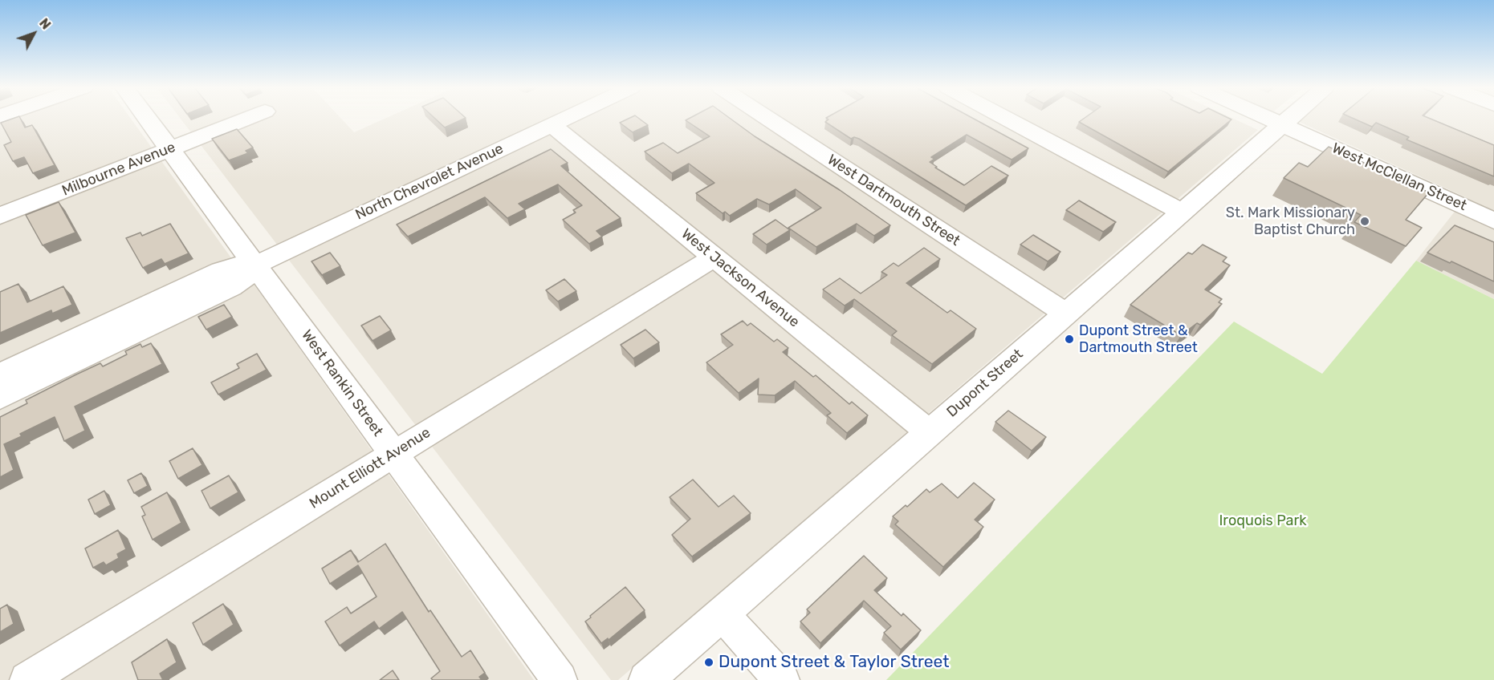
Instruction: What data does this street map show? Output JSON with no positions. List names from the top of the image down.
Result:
{
  "streets": {
    "street": [
      "Milbourne Avenue",
      "West McClellan Street",
      "North Chevrolet Avenue",
      "West Dartmouth Street",
      "West Jackson Avenue",
      "West Rankin Street",
      "Dupont Street",
      "Mount Elliott Avenue"
    ]
  },
  "crossings": [
    ["Milbourne Avenue", "West Rankin Street"],
    ["West McClellan Street", "Dupont Street"],
    ["North Chevrolet Avenue", "West Jackson Avenue"],
    ["North Chevrolet Avenue", "West Rankin Street"],
    ["West Dartmouth Street", "Dupont Street"],
    ["West Jackson Avenue", "Dupont Street"],
    ["West Jackson Avenue", "Mount Elliott Avenue"],
    ["West Rankin Street", "Mount Elliott Avenue"]
  ],
  "parks": ["Iroquois Park"],
  "places": ["St. Mark Missionary Baptist Church", "Dupont Street & Dartmouth Street", "Dupont Street & Taylor Street"],
  "north": "top right"
}
